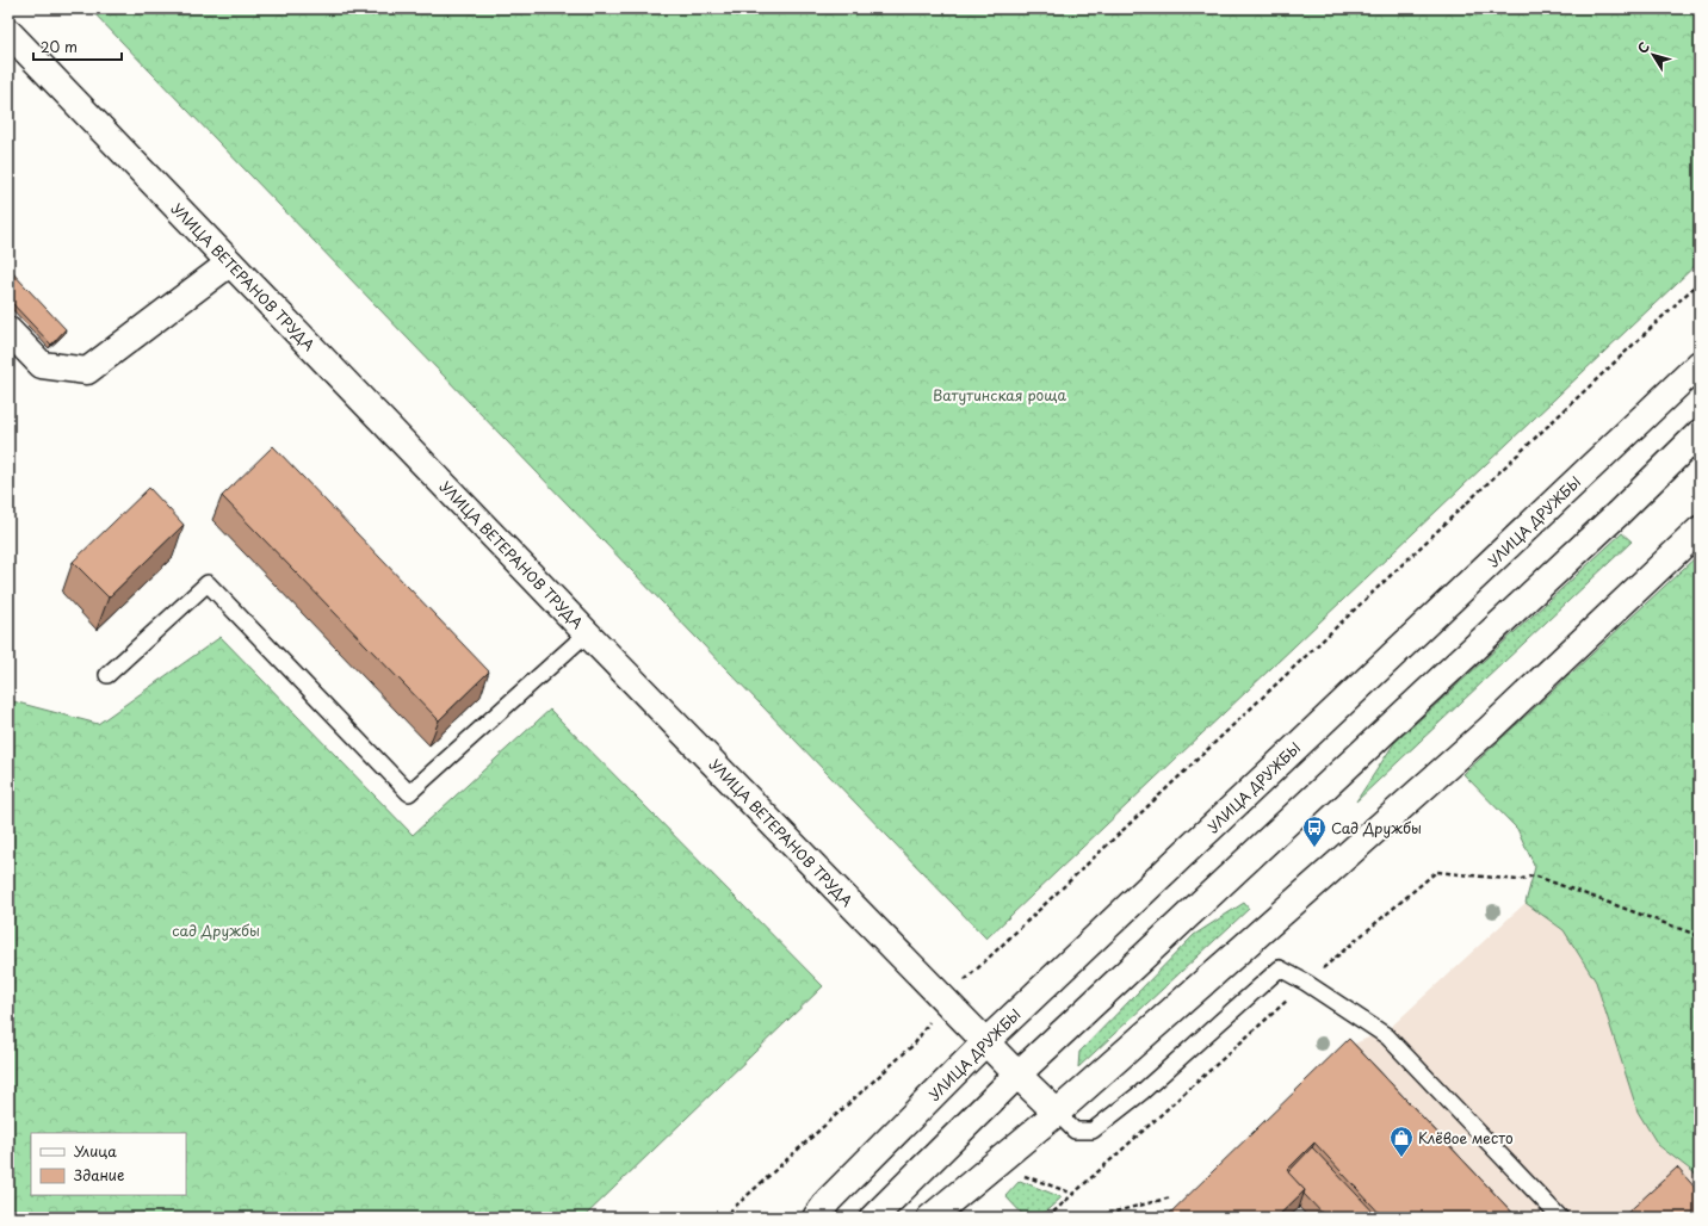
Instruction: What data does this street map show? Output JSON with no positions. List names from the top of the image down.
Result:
{
  "streets": {
    "main road": ["УЛИЦА ВЕТЕРАНОВ ТРУДА", "УЛИЦА ДРУЖБЫ"]
  },
  "crossings": [
    ["УЛИЦА ВЕТЕРАНОВ ТРУДА", "УЛИЦА ДРУЖБЫ"]
  ],
  "parks": ["Ватутинская роща", "сад Дружбы"],
  "places": {
    "bus stop": ["Сад Дружбы"],
    "shop": ["Клёвое место"]
  },
  "legend": ["Улица", "Здание"],
  "scale_bar": "20 m",
  "north": "top left"
}
